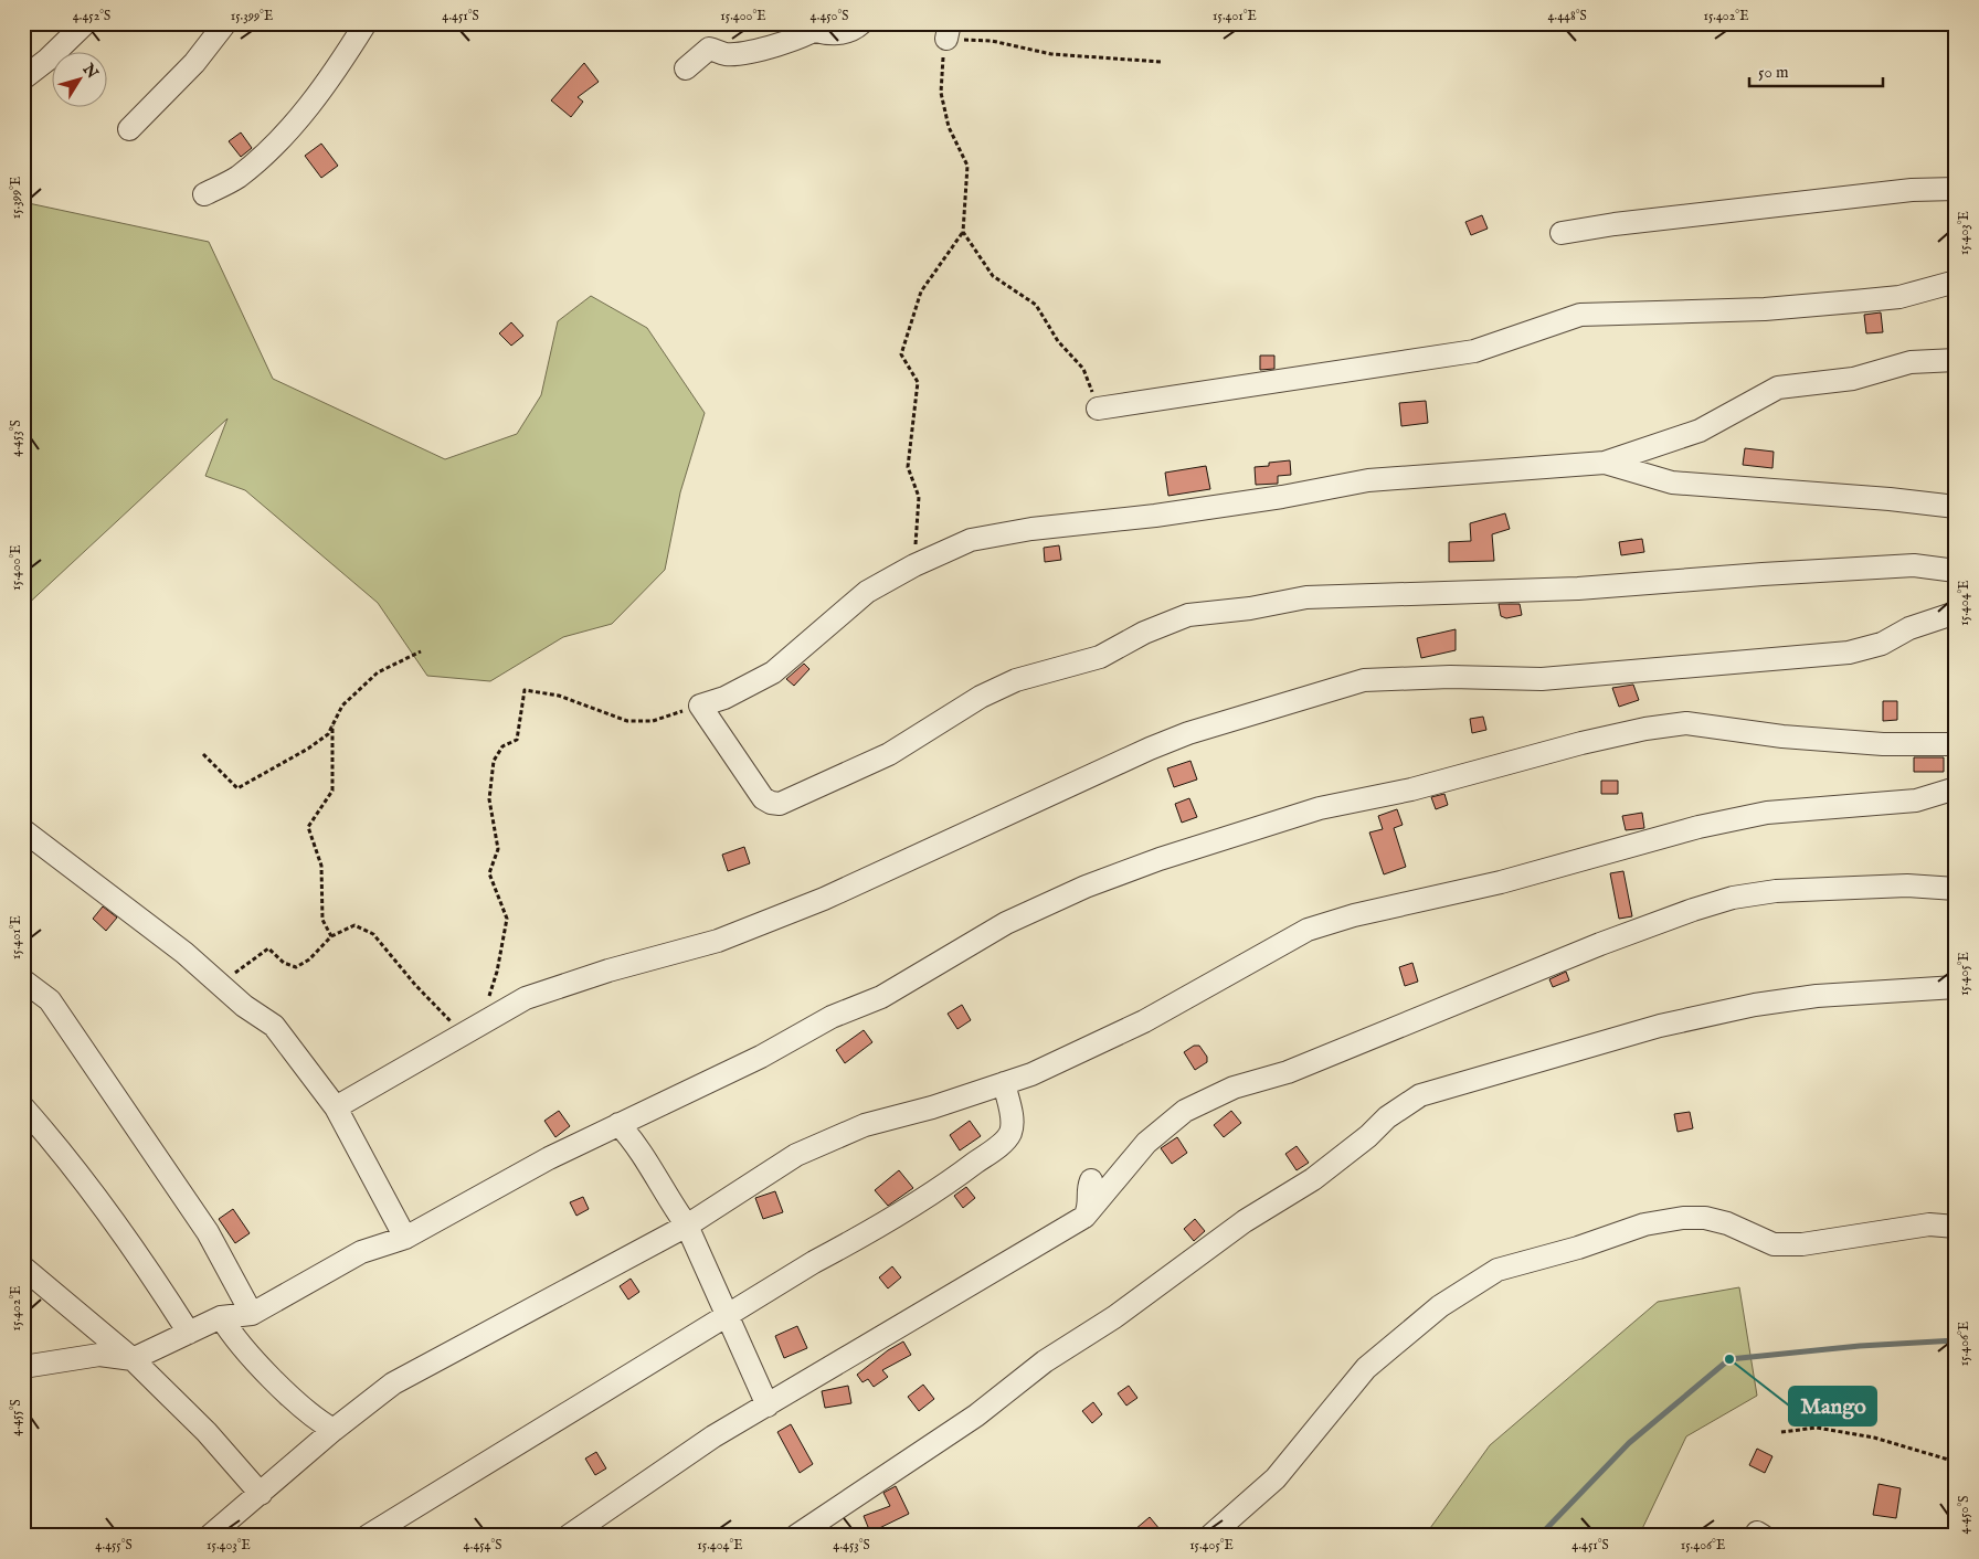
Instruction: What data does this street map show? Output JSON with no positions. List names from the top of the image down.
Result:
{
  "places": ["Mango"],
  "scale_bar": "50 m",
  "north": "top right",
  "coordinates": [
    "4.452°S",
    "15.399°E",
    "4.451°S",
    "15.400°E",
    "4.450°S",
    "15.401°E",
    "4.448°S",
    "15.402°E",
    "15.403°E",
    "4.453°S",
    "15.404°E",
    "15.405°E",
    "15.406°E",
    "4.455°S",
    "4.454°S"
  ]
}
